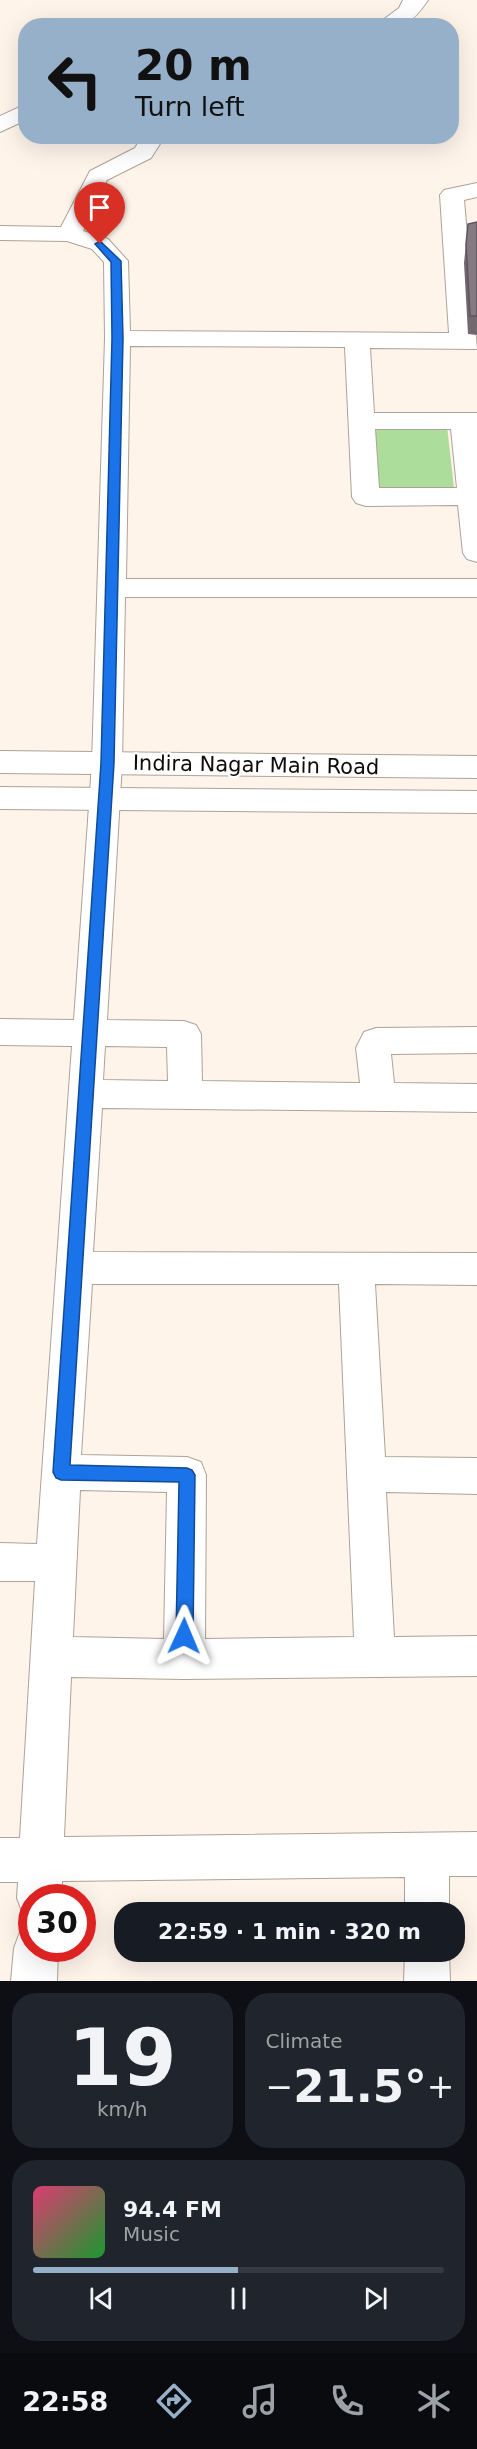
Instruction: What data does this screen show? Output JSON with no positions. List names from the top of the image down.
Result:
{
  "streets": {
    "street": ["Indira Nagar Main Road"]
  },
  "page": {
    "turn": ["20 m", "Turn left"],
    "limit": "30",
    "trip": "22:59 · 1 min · 320 m",
    "tile": [
      ["19", "km/h"],
      "Climate"
    ],
    "heat": ["−", "21.5°", "+"],
    "song": ["94.4 FM", "Music"],
    "tabs": "22:58"
  }
}
